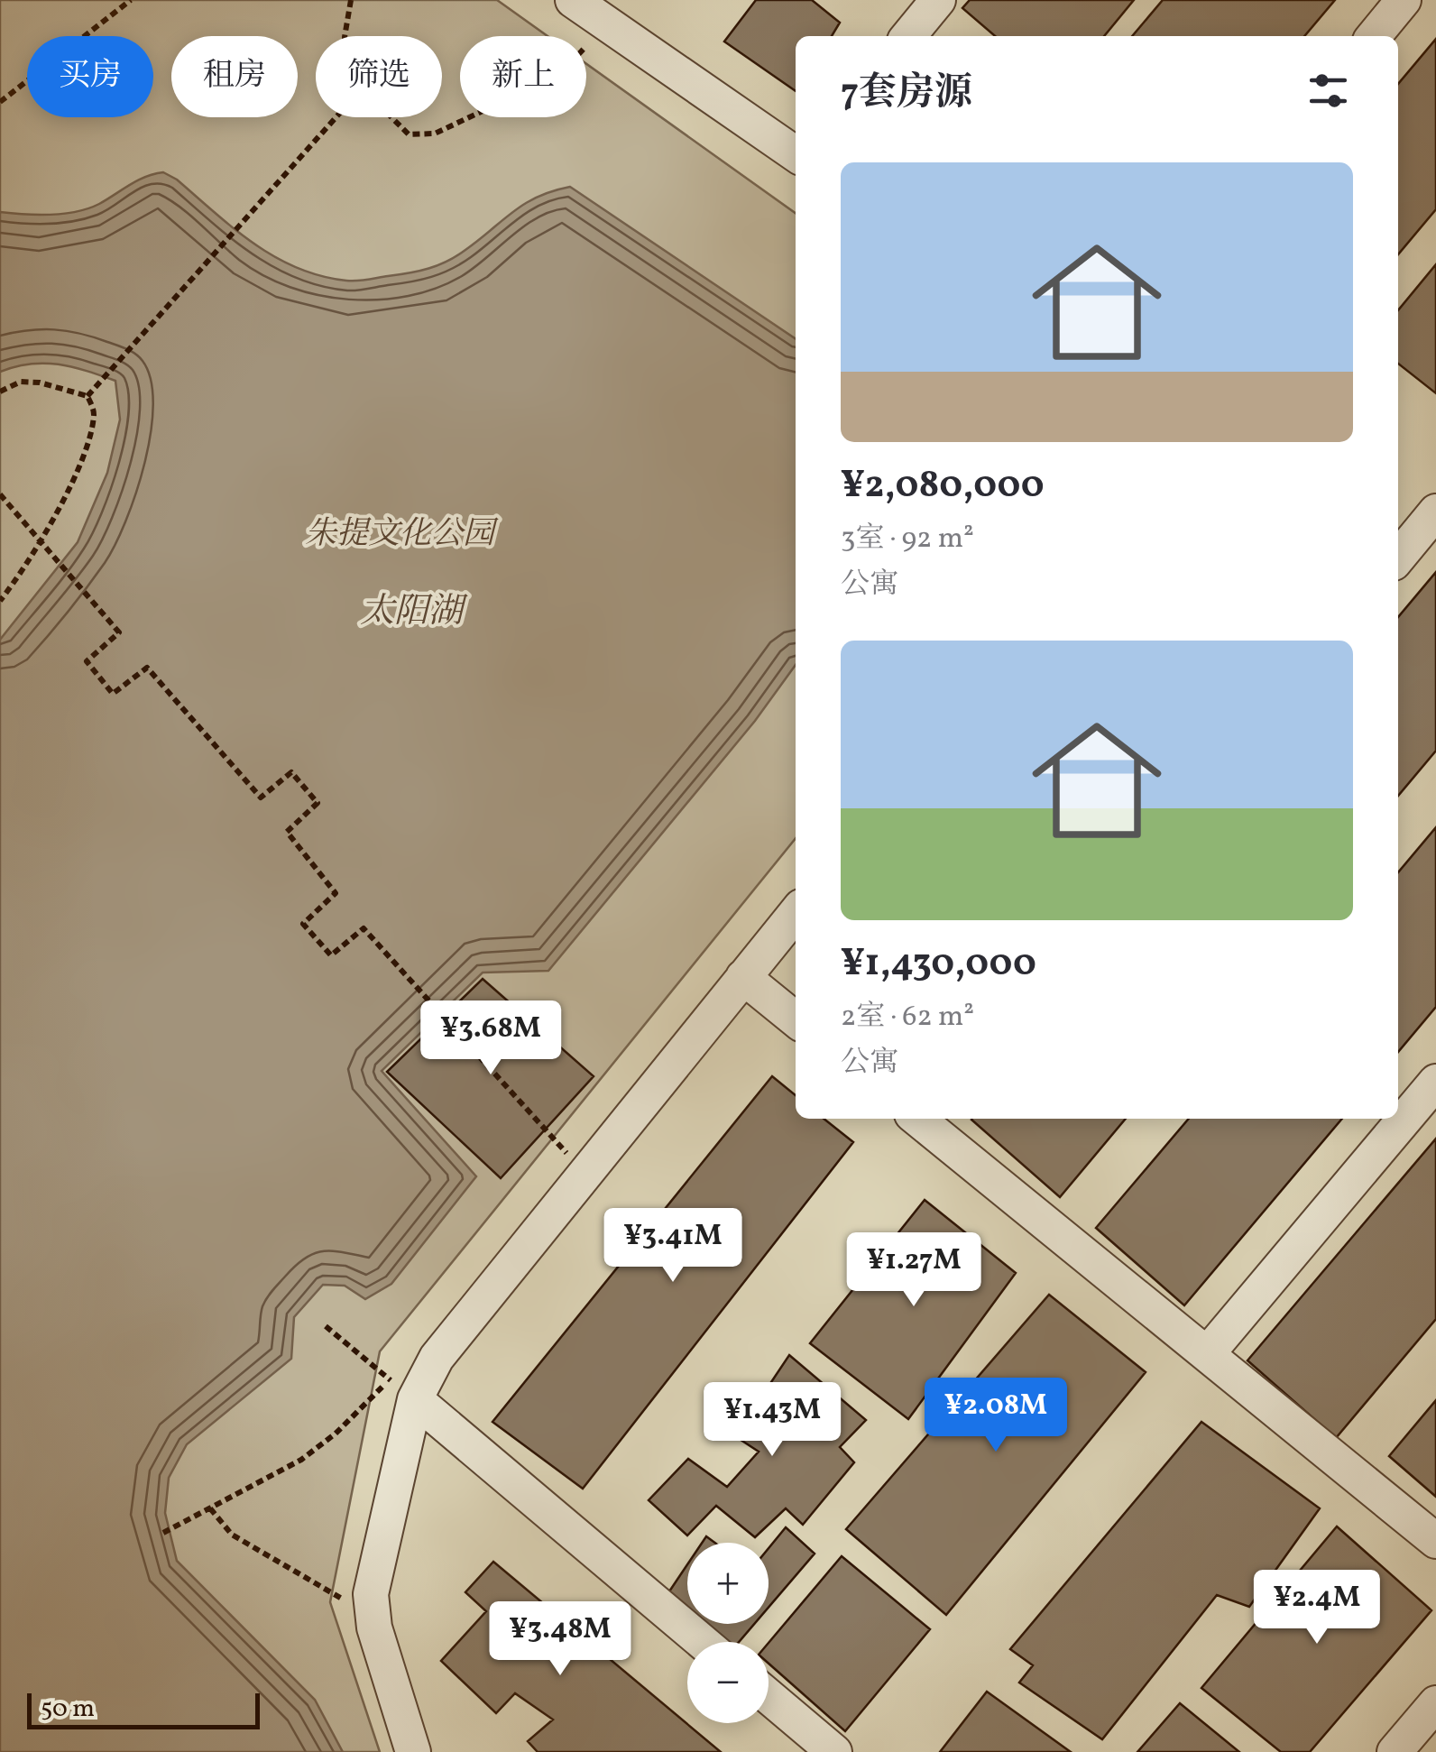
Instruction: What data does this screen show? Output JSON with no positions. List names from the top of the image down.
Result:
{
  "water": ["太阳湖"],
  "parks": ["朱提文化公园"],
  "scale_bar": "50 m",
  "page": {
    "chip": [
      "买房",
      "租房",
      "筛选",
      "新上"
    ],
    "heading": "7套房源",
    "list": [
      {
        "name": "¥2,080,000",
        "note": "3室 · 92 m² · 公寓"
      },
      {
        "name": "¥1,430,000",
        "note": "2室 · 62 m² · 公寓"
      }
    ],
    "price": [
      "¥3.68M",
      "¥3.41M",
      "¥1.27M",
      "¥2.08M",
      "¥1.43M",
      "¥2.4M",
      "¥3.48M"
    ],
    "map_buttons": ["+", "−"],
    "scale": "50 m"
  }
}
